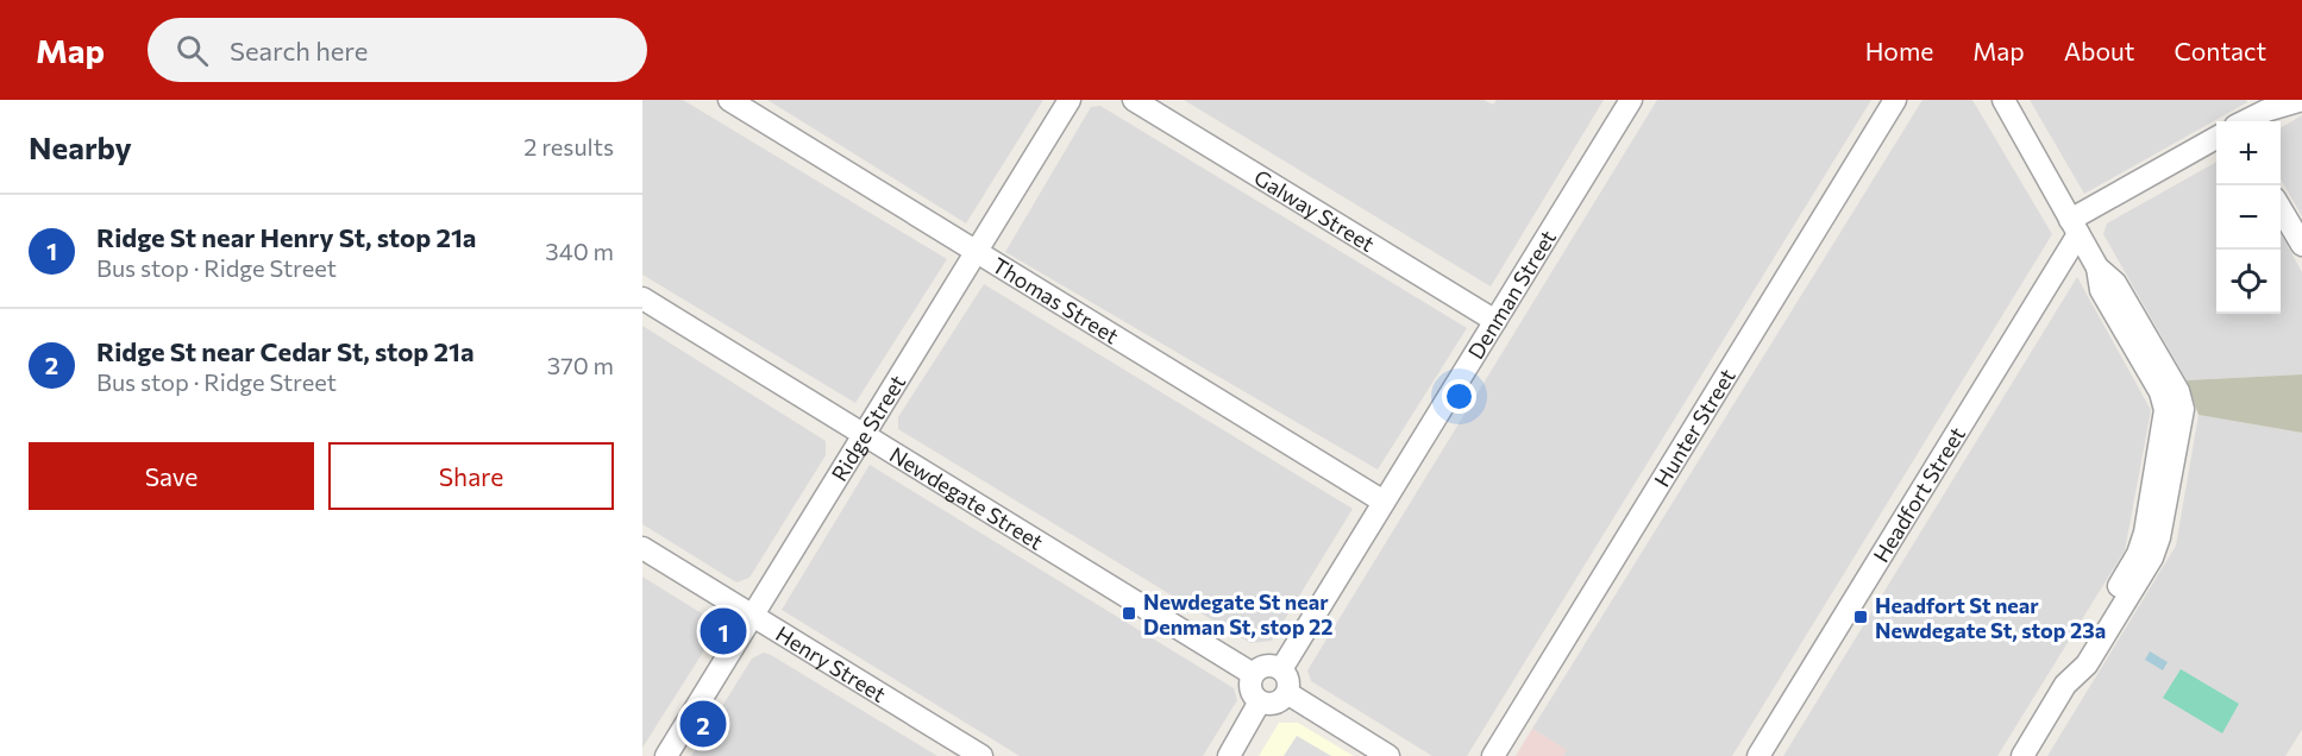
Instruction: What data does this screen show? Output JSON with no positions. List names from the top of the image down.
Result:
{
  "streets": {
    "street": [
      "Galway Street",
      "Denman Street",
      "Thomas Street",
      "Ridge Street",
      "Hunter Street",
      "Headfort Street",
      "Newdegate Street",
      "Henry Street"
    ]
  },
  "crossings": [
    ["Galway Street", "Denman Street"],
    ["Denman Street", "Thomas Street"],
    ["Denman Street", "Newdegate Street"],
    ["Thomas Street", "Ridge Street"],
    ["Ridge Street", "Newdegate Street"],
    ["Ridge Street", "Henry Street"]
  ],
  "places": {
    "transit": ["Newdegate St near Denman St, stop 22", "Headfort St near Newdegate St, stop 23a"]
  },
  "page": {
    "header": "Map",
    "search": "Search here",
    "nav": [
      "Home",
      "Map",
      "About",
      "Contact"
    ],
    "heading": ["Nearby", "2 results"],
    "map_buttons": ["+", "−"],
    "list": [
      {
        "mark": "1",
        "name": "Ridge St near Henry St, stop 21a",
        "note": "Bus stop · Ridge Street",
        "value": "340 m"
      },
      {
        "mark": "2",
        "name": "Ridge St near Cedar St, stop 21a",
        "note": "Bus stop · Ridge Street",
        "value": "370 m"
      }
    ],
    "buttons": ["Save", "Share"],
    "pins": ["1", "2"]
  }
}
